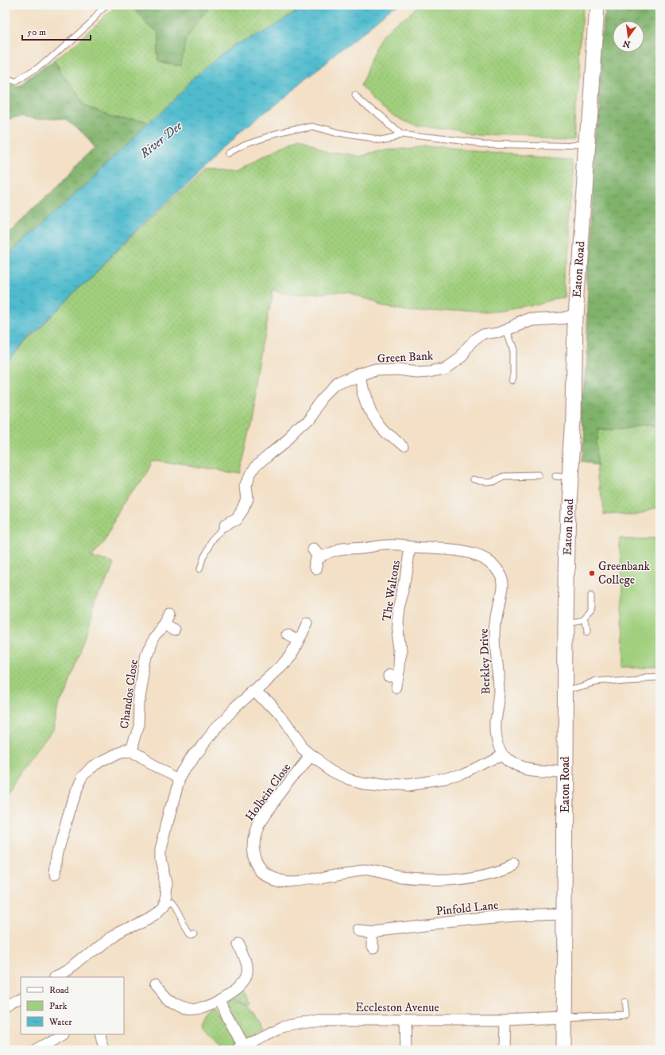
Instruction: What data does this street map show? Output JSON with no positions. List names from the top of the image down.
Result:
{
  "streets": {
    "street": [
      "Eaton Road",
      "Green Bank",
      "The Waltons",
      "Berkley Drive",
      "Chandos Close",
      "Holbein Close",
      "Pinfold Lane",
      "Eccleston Avenue"
    ]
  },
  "crossings": [
    ["Eaton Road", "Green Bank"],
    ["Eaton Road", "Pinfold Lane"],
    ["Eaton Road", "Eccleston Avenue"],
    ["The Waltons", "Berkley Drive"]
  ],
  "water": ["River Dee"],
  "places": ["Greenbank College"],
  "legend": ["Road", "Park", "Water"],
  "scale_bar": "50 m",
  "north": "bottom"
}
